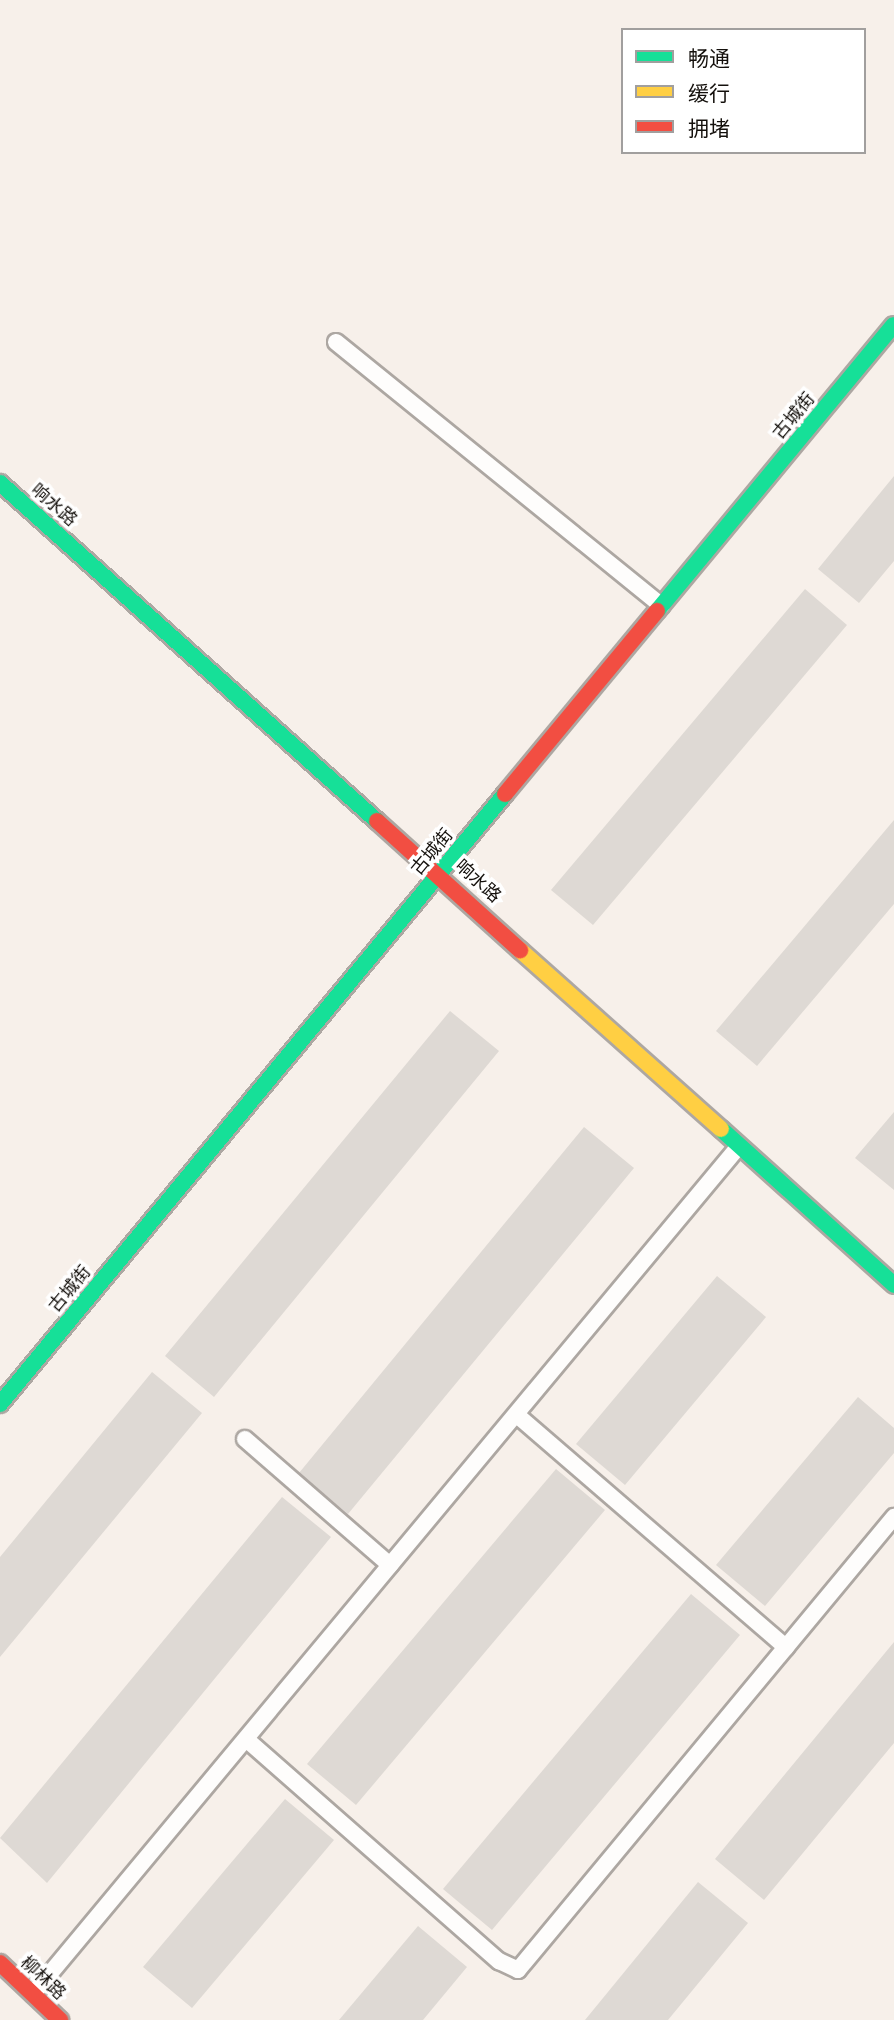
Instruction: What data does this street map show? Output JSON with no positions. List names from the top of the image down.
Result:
{
  "streets": {
    "street": ["古城街", "响水路", "柳林路"]
  },
  "crossings": [
    ["古城街", "响水路"]
  ],
  "legend": ["畅通", "缓行", "拥堵"]
}
